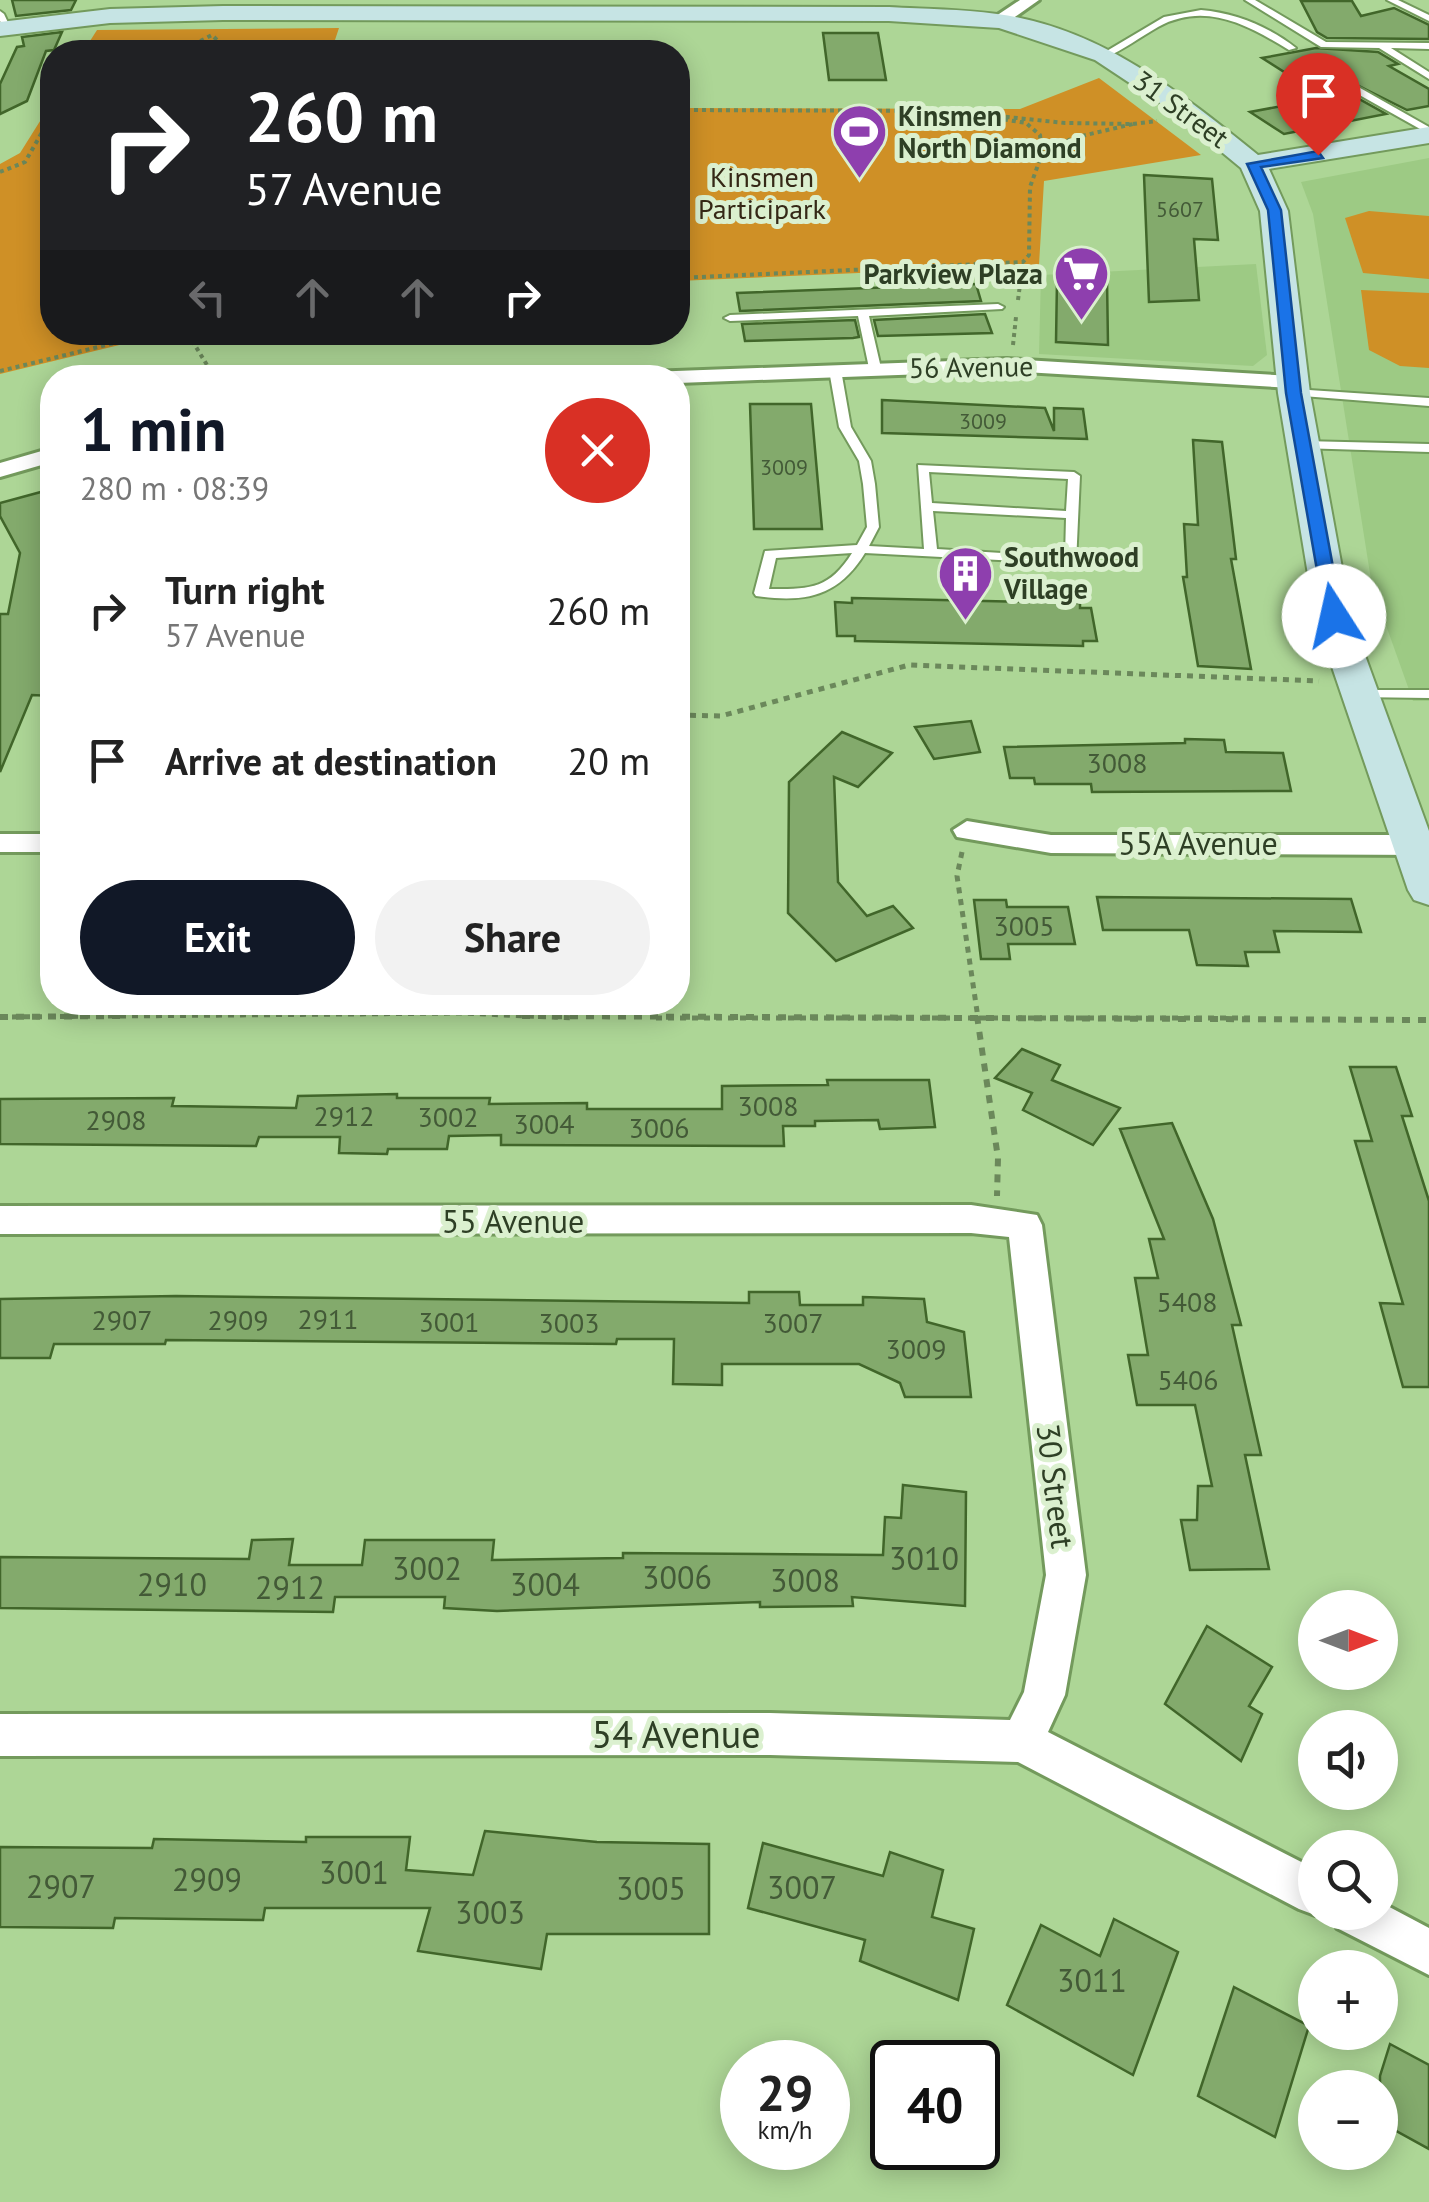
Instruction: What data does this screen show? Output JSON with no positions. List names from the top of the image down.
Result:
{
  "streets": {
    "street": [
      "31 Street",
      "56 Avenue",
      "55A Avenue",
      "55 Avenue",
      "30 Street",
      "54 Avenue"
    ]
  },
  "crossings": [
    ["31 Street", "56 Avenue"],
    ["31 Street", "55A Avenue"],
    ["55 Avenue", "30 Street"],
    ["30 Street", "54 Avenue"]
  ],
  "parks": ["Kinsmen Participark"],
  "places": {
    "sports": ["Kinsmen North Diamond"],
    "supermarket": ["Parkview Plaza"],
    "building": ["Southwood Village"]
  },
  "house_numbers": [
    "5607",
    "3009",
    "3009",
    "3008",
    "3005",
    "3008",
    "2912",
    "3002",
    "2908",
    "3004",
    "3006",
    "5408",
    "2911",
    "2907",
    "2909",
    "3001",
    "3003",
    "3007",
    "3009",
    "5406",
    "3010",
    "3002",
    "3006",
    "3008",
    "2910",
    "3004",
    "2912",
    "3001",
    "2909",
    "2907",
    "3007",
    "3005",
    "3003",
    "3011"
  ],
  "north": "right",
  "page": {
    "turn": ["260 m", "57 Avenue"],
    "heading": ["1 min", "280 m · 08:39"],
    "list": [
      {
        "name": "Turn right",
        "note": "57 Avenue",
        "value": "260 m"
      },
      {
        "name": "Arrive at destination",
        "value": "20 m"
      }
    ],
    "buttons": ["Exit", "Share"],
    "map_buttons": ["+", "−"],
    "speed": "29 km/h",
    "limit": "40"
  }
}
